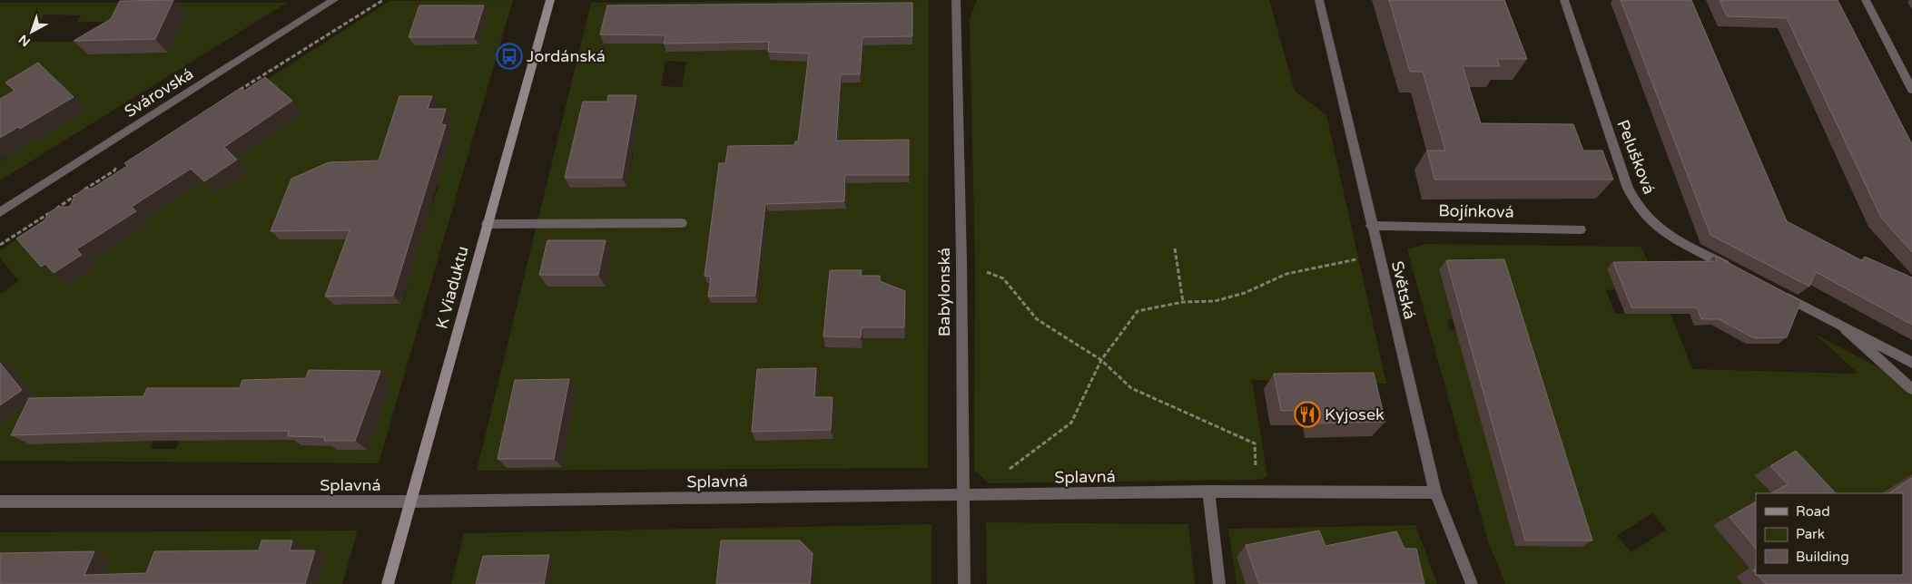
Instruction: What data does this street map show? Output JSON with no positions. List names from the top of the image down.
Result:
{
  "streets": {
    "street": [
      "Svárovská",
      "Pelušková",
      "Bojínková",
      "K Viaduktu",
      "Světská",
      "Babylonská",
      "Splavná"
    ]
  },
  "crossings": [
    ["Bojínková", "Světská"],
    ["K Viaduktu", "Splavná"],
    ["Světská", "Splavná"],
    ["Babylonská", "Splavná"]
  ],
  "places": {
    "bus stop": ["Jordánská"],
    "restaurant": ["Kyjosek"]
  },
  "legend": ["Road", "Park", "Building"],
  "north": "bottom left"
}
